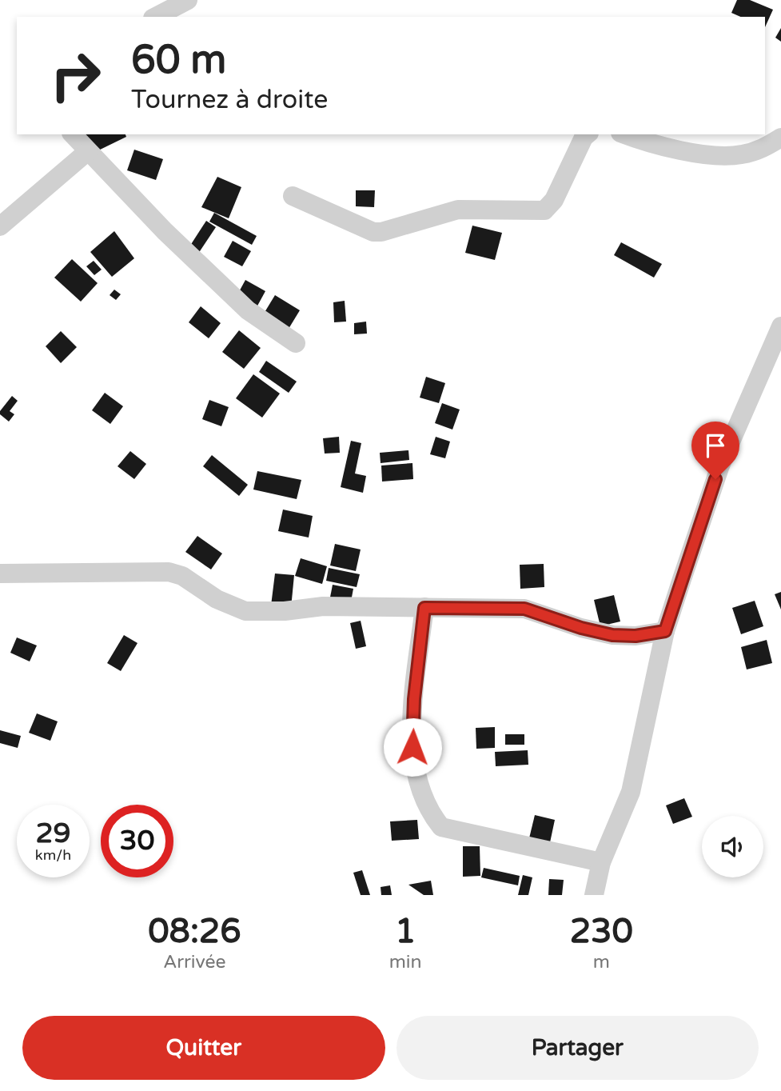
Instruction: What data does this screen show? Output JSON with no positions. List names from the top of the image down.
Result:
{
  "page": {
    "turn": ["60 m", "Tournez à droite"],
    "speed": "29 km/h",
    "limit": "30",
    "eta": [
      "08:26",
      "Arrivée",
      "1",
      "min",
      "230",
      "m"
    ],
    "buttons": ["Quitter", "Partager"]
  }
}
